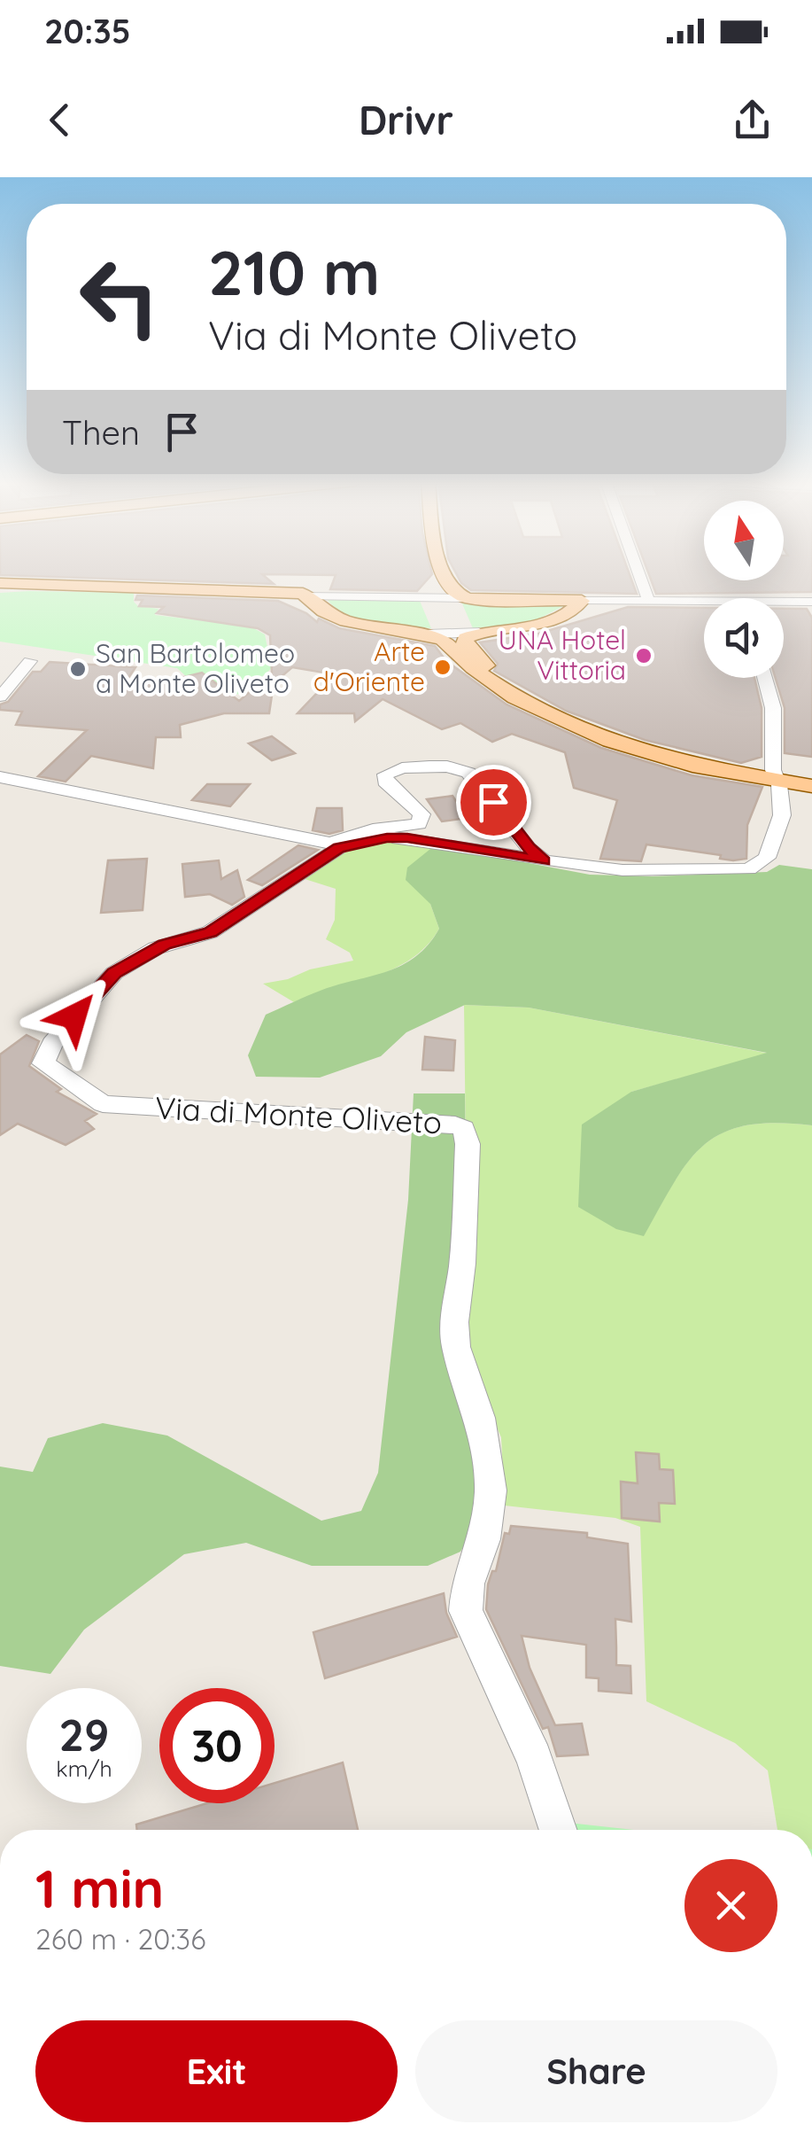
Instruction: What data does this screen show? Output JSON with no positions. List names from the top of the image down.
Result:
{
  "streets": {
    "street": ["Via di Monte Oliveto"]
  },
  "places": ["UNA Hotel Vittoria", "Arte d'Oriente", "San Bartolomeo a Monte Oliveto"],
  "north": "top",
  "page": {
    "status": "20:35",
    "header": "Drivr",
    "turn": ["210 m", "Via di Monte Oliveto"],
    "then": "Then",
    "speed": "29 km/h",
    "limit": "30",
    "heading": ["1 min", "260 m · 20:36"],
    "buttons": ["Exit", "Share"]
  }
}
